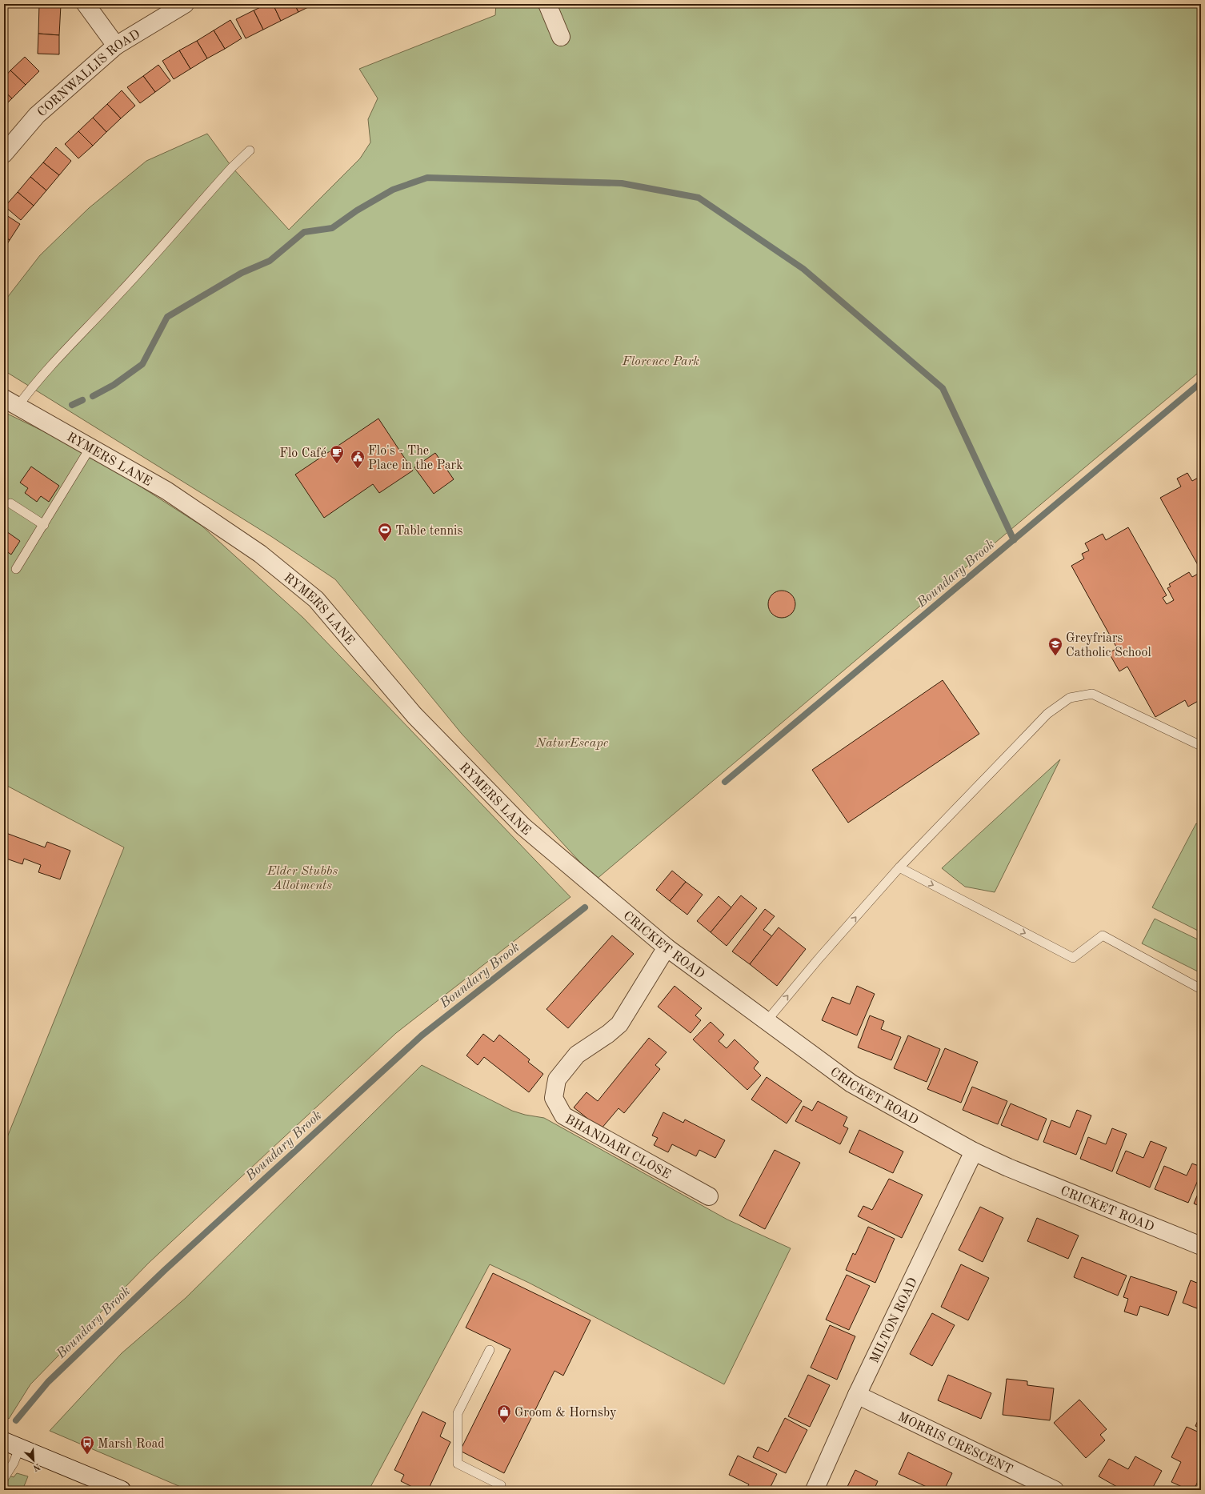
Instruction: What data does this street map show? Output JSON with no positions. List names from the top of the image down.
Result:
{
  "streets": {
    "street": [
      "CORNWALLIS ROAD",
      "RYMERS LANE",
      "CRICKET ROAD",
      "BHANDARI CLOSE",
      "MILTON ROAD",
      "MORRIS CRESCENT"
    ]
  },
  "crossings": [
    ["RYMERS LANE", "CRICKET ROAD"],
    ["CRICKET ROAD", "BHANDARI CLOSE"],
    ["CRICKET ROAD", "MILTON ROAD"],
    ["MILTON ROAD", "MORRIS CRESCENT"]
  ],
  "water": ["Boundary Brook"],
  "parks": ["Florence Park", "NaturEscape", "Elder Stubbs Allotments"],
  "places": {
    "cafe": ["Flo Café"],
    "public building": ["Flo's - The Place in the Park"],
    "sports": ["Table tennis"],
    "school or university": ["Greyfriars Catholic School"],
    "shop": ["Groom & Hornsby"],
    "bus stop": ["Marsh Road"]
  },
  "north": "bottom right"
}
